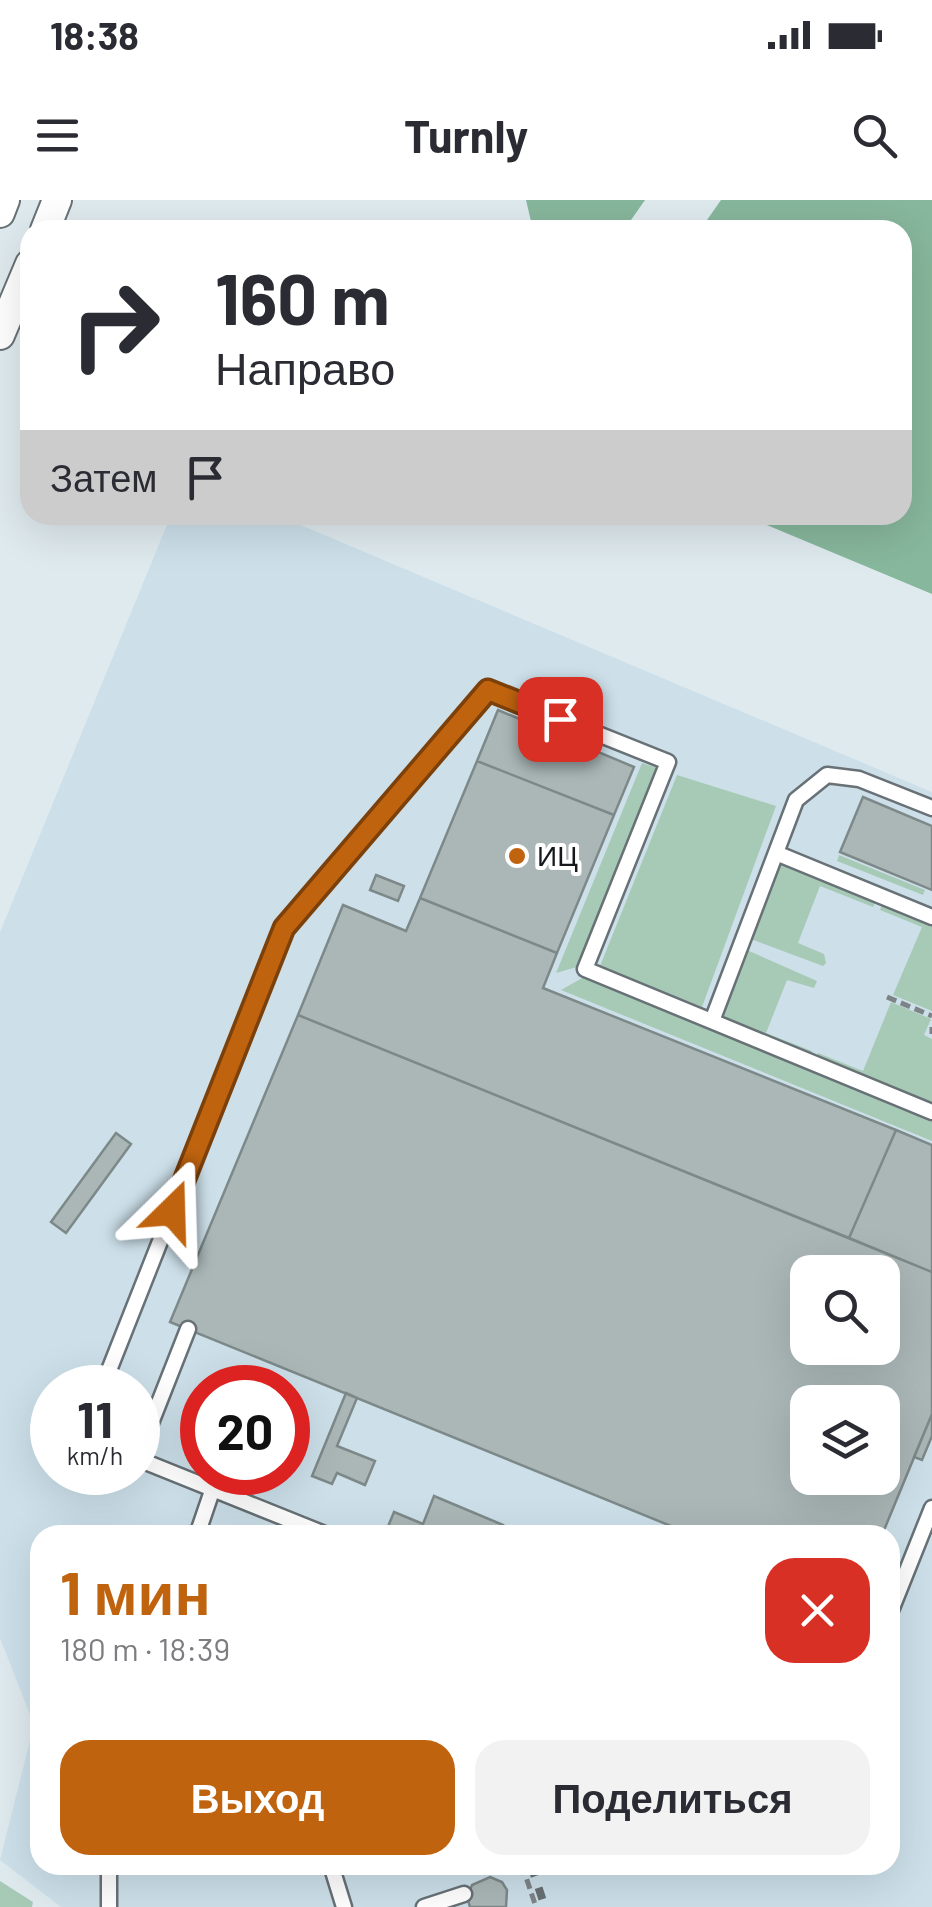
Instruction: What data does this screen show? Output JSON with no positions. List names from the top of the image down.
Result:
{
  "places": ["ИЦ"],
  "page": {
    "status": "18:38",
    "header": "Turnly",
    "turn": ["160 m", "Направо"],
    "then": "Затем",
    "speed": "11 km/h",
    "limit": "20",
    "heading": ["1 мин", "180 m · 18:39"],
    "buttons": ["Выход", "Поделиться"]
  }
}
